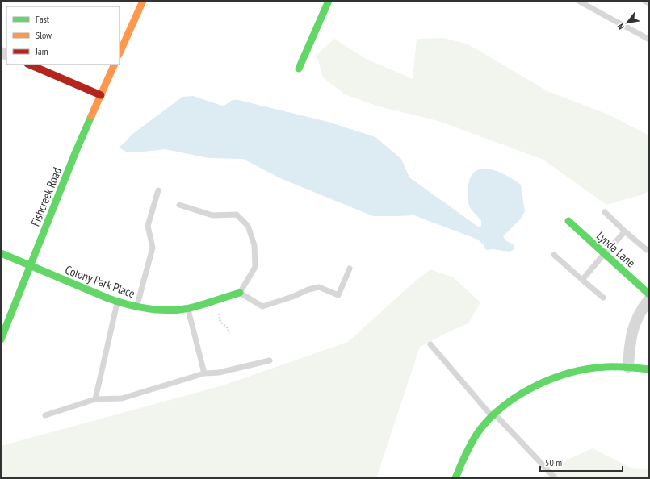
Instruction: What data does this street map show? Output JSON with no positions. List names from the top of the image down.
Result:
{
  "streets": {
    "street": ["Fishcreek Road", "Lynda Lane", "Colony Park Place"]
  },
  "crossings": [
    ["Fishcreek Road", "Colony Park Place"]
  ],
  "legend": ["Fast", "Slow", "Jam"],
  "scale_bar": "50 m",
  "north": "bottom left"
}
